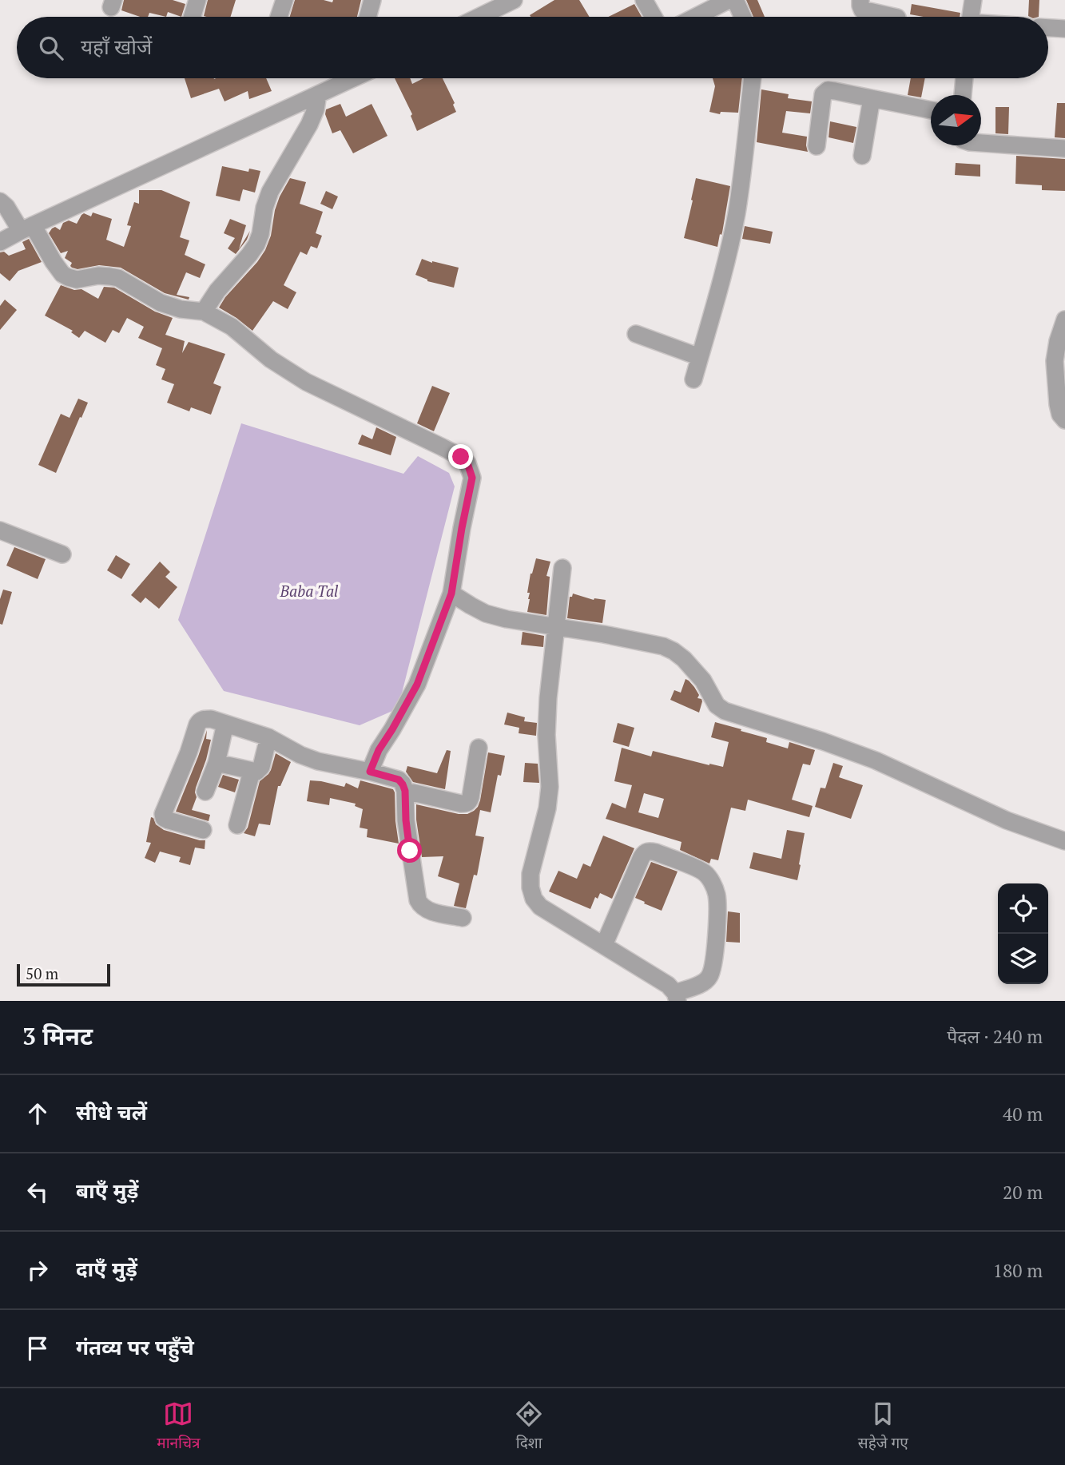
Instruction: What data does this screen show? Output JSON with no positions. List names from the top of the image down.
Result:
{
  "water": ["Baba Tal"],
  "scale_bar": "50 m",
  "north": "right",
  "page": {
    "search": "यहाँ खोजें",
    "scale": "50 m",
    "heading": ["3 मिनट", "पैदल · 240 m"],
    "list": [
      ["सीधे चलें", "40 m"],
      ["बाएँ मुड़ें", "20 m"],
      ["दाएँ मुड़ें", "180 m"],
      "गंतव्य पर पहुँचे"
    ],
    "nav": ["मानचित्र", "दिशा", "सहेजे गए"]
  }
}
